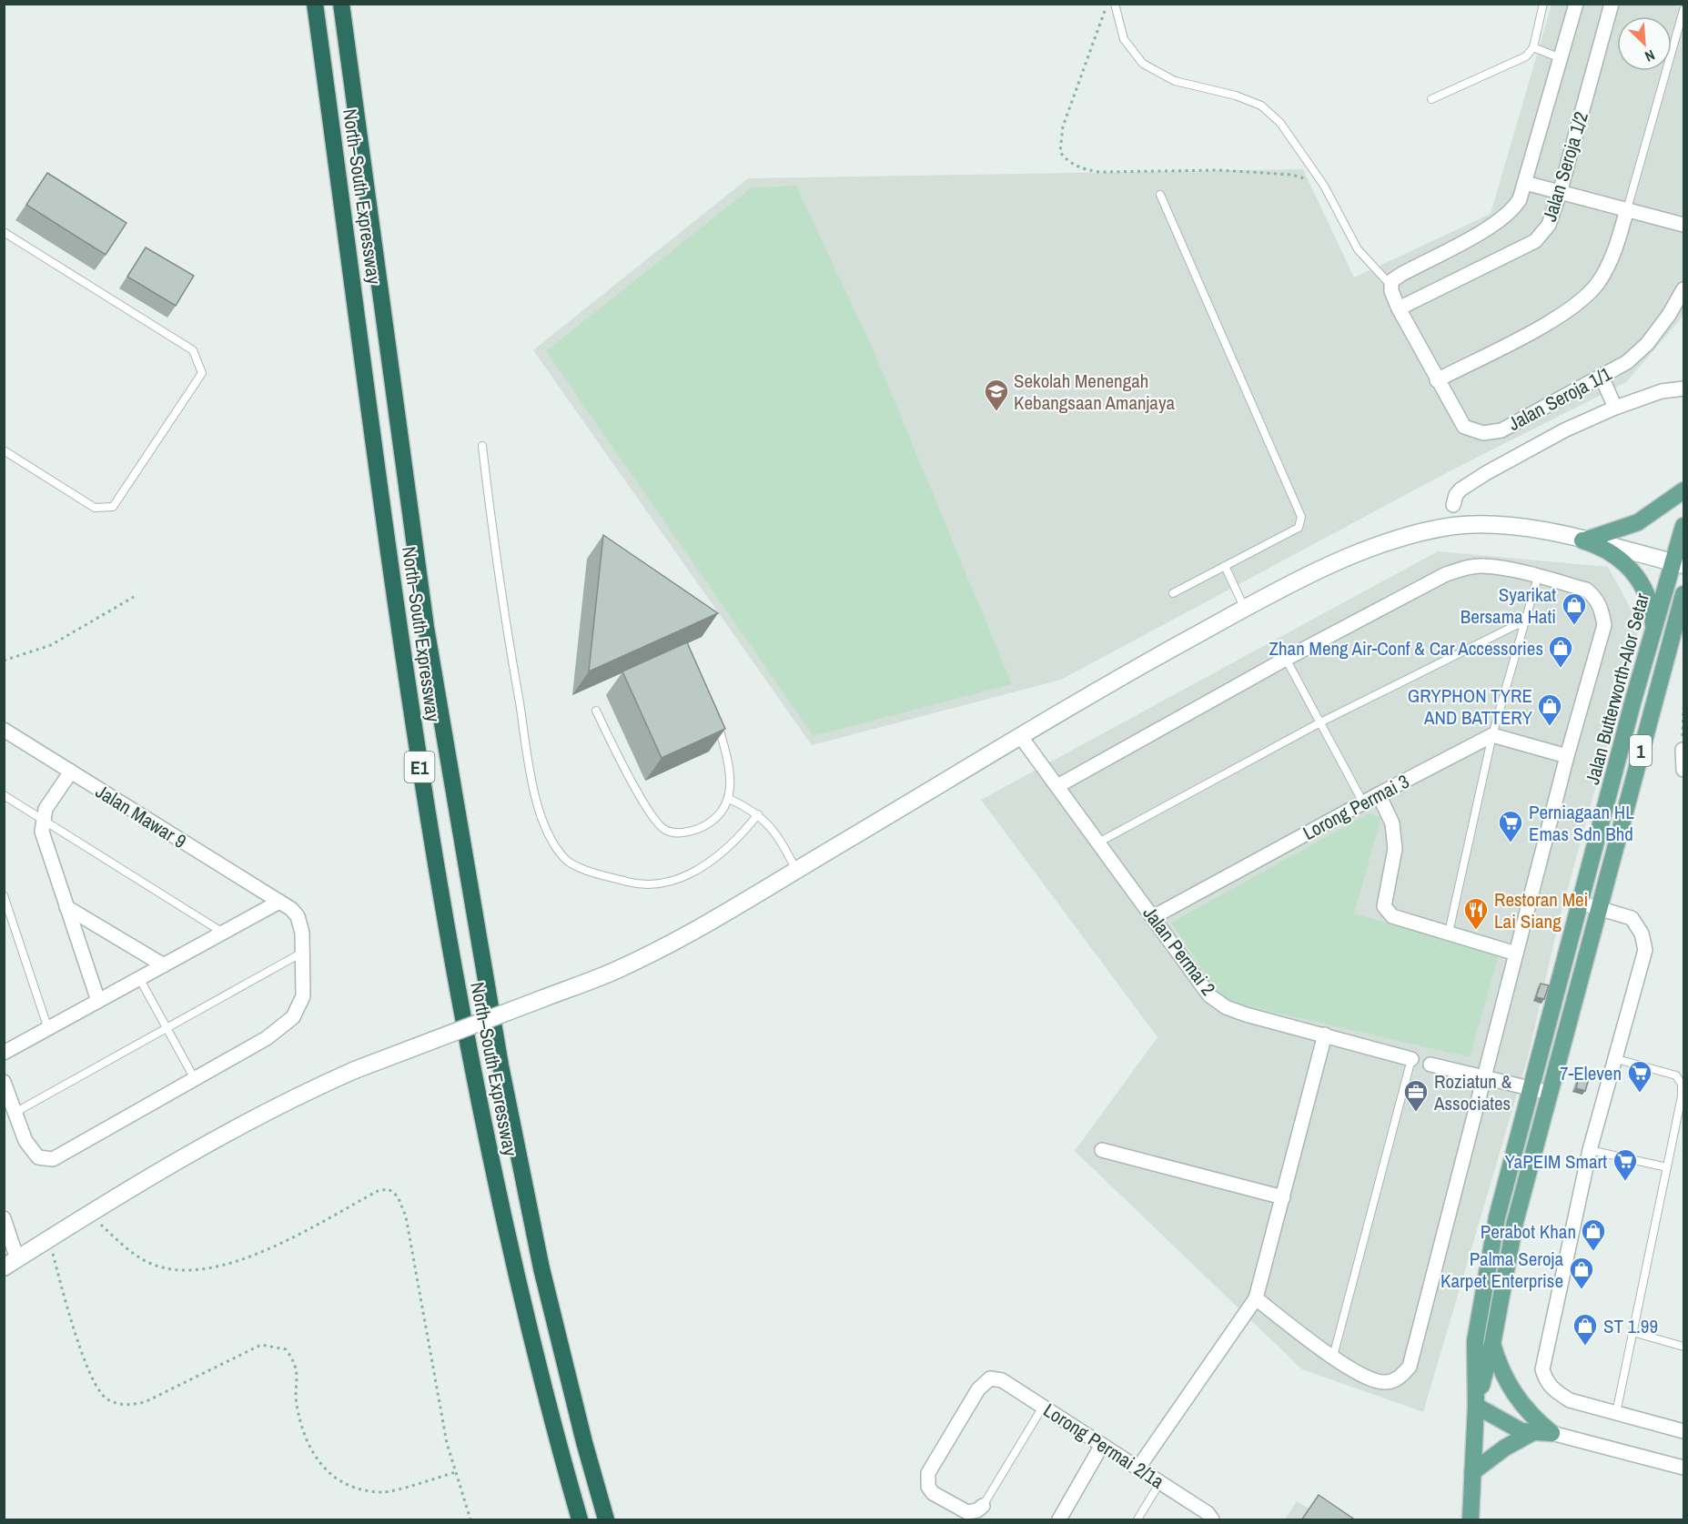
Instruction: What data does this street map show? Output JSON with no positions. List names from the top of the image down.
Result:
{
  "streets": {
    "highway": ["North–South Expressway", "E1"],
    "main road": ["Jalan Butterworth-Alor Setar", "1"],
    "street": [
      "Jalan Seroja 1/2",
      "Jalan Seroja 1/1",
      "Lorong Permai 3",
      "Jalan Mawar 9",
      "Jalan Permai 2",
      "Lorong Permai 2/1a"
    ]
  },
  "crossings": [
    ["Jalan Seroja 1/2", "Jalan Seroja 1/1"],
    ["Lorong Permai 3", "Jalan Permai 2"]
  ],
  "places": {
    "school or university": ["Sekolah Menengah Kebangsaan Amanjaya"],
    "shop": [
      "Syarikat Bersama Hati",
      "Zhan Meng Air-Conf & Car Accessories",
      "GRYPHON TYRE AND BATTERY",
      "Perabot Khan",
      "Palma Seroja Karpet Enterprise",
      "ST 1.99"
    ],
    "supermarket": ["Perniagaan HL Emas Sdn Bhd", "7-Eleven", "YaPEIM Smart"],
    "restaurant": ["Restoran Mei Lai Siang"],
    "office": ["Roziatun & Associates"]
  },
  "north": "bottom right"
}
